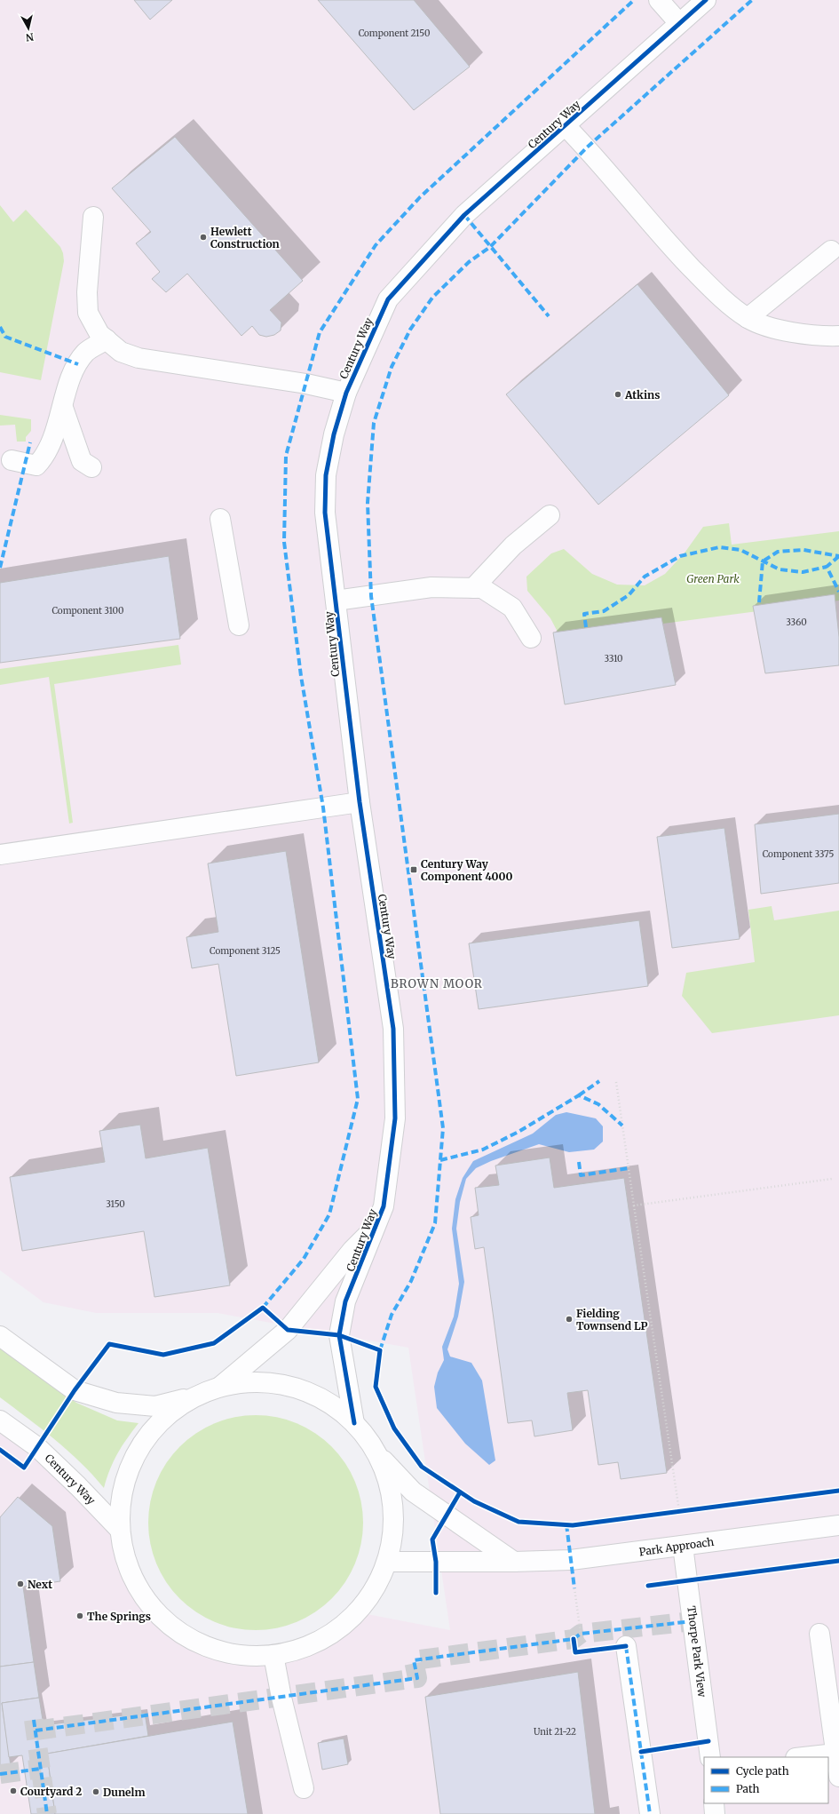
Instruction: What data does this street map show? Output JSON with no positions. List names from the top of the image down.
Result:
{
  "streets": {
    "street": ["Century Way", "Park Approach", "Thorpe Park View"]
  },
  "crossings": [
    ["Park Approach", "Thorpe Park View"]
  ],
  "districts": ["BROWN MOOR"],
  "parks": ["Green Park"],
  "places": {
    "other": [
      "Hewlett Construction",
      "Atkins",
      "Fielding Townsend LP",
      "Next",
      "The Springs",
      "Courtyard 2",
      "Dunelm"
    ],
    "transit": ["Century Way Component 4000"]
  },
  "house_numbers": [
    "Component 2150",
    "Component 3100",
    "3360",
    "3310",
    "Component 3375",
    "Component 3125",
    "3150",
    "Unit 21-22"
  ],
  "legend": ["Cycle path", "Path"],
  "north": "bottom"
}
